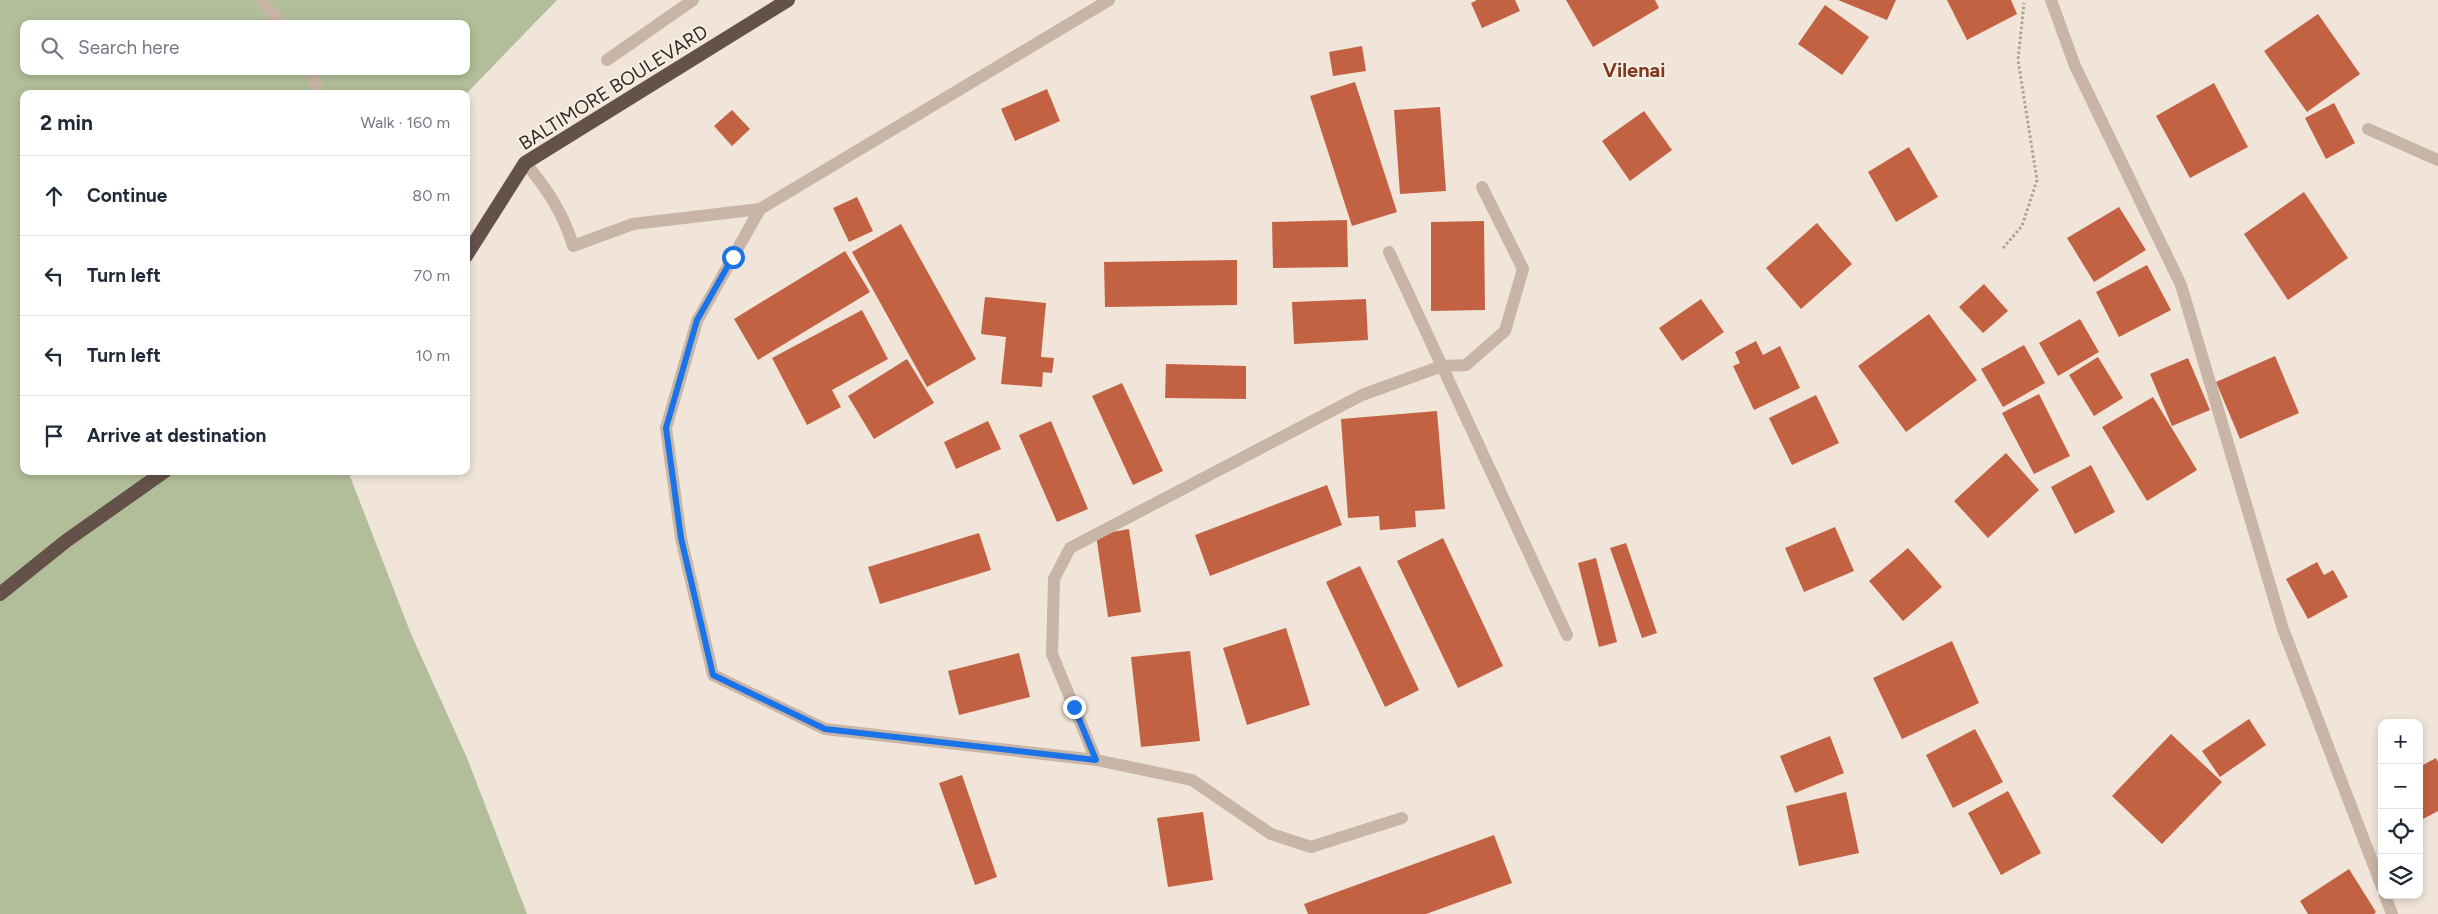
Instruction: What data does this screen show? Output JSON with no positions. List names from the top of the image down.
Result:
{
  "streets": {
    "highway": ["BALTIMORE BOULEVARD"]
  },
  "districts": ["Vilenai"],
  "page": {
    "search": "Search here",
    "heading": ["2 min", "Walk · 160 m"],
    "list": [
      ["Continue", "80 m"],
      ["Turn left", "70 m"],
      ["Turn left", "10 m"],
      "Arrive at destination"
    ],
    "map_buttons": ["+", "−"]
  }
}
